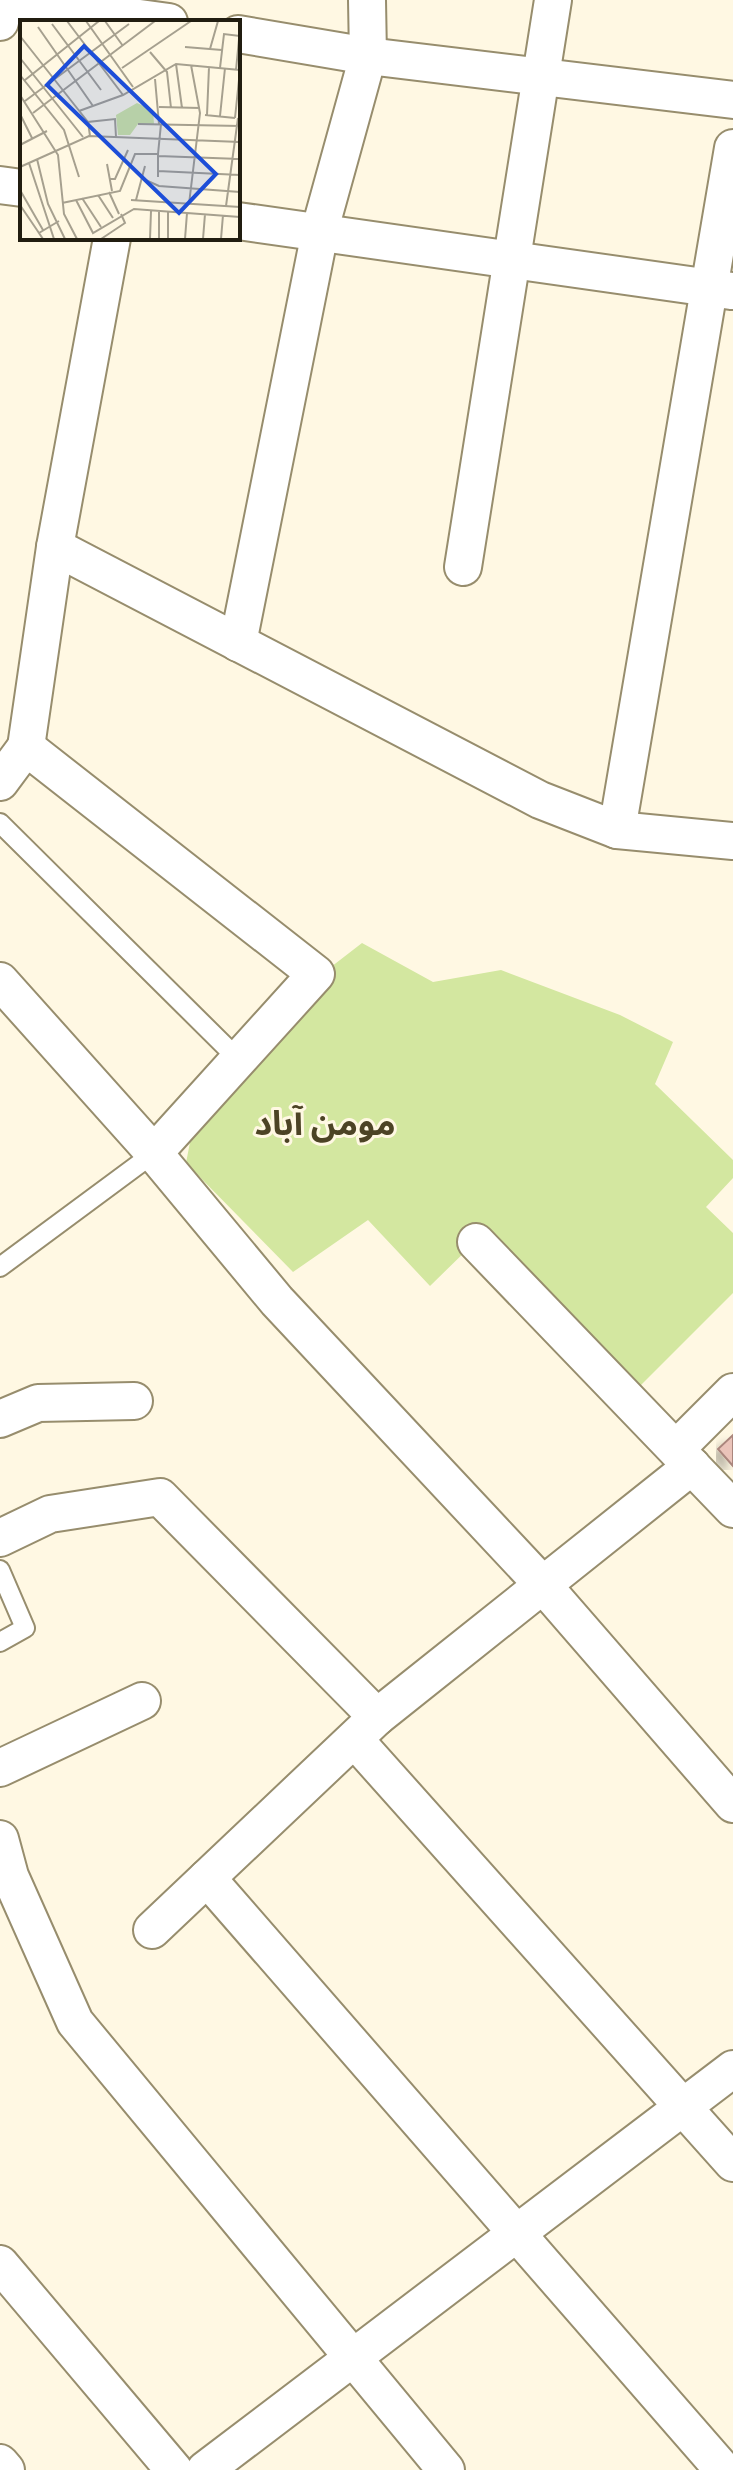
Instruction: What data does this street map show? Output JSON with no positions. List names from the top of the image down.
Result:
{
  "districts": ["مومن آباد"]
}
